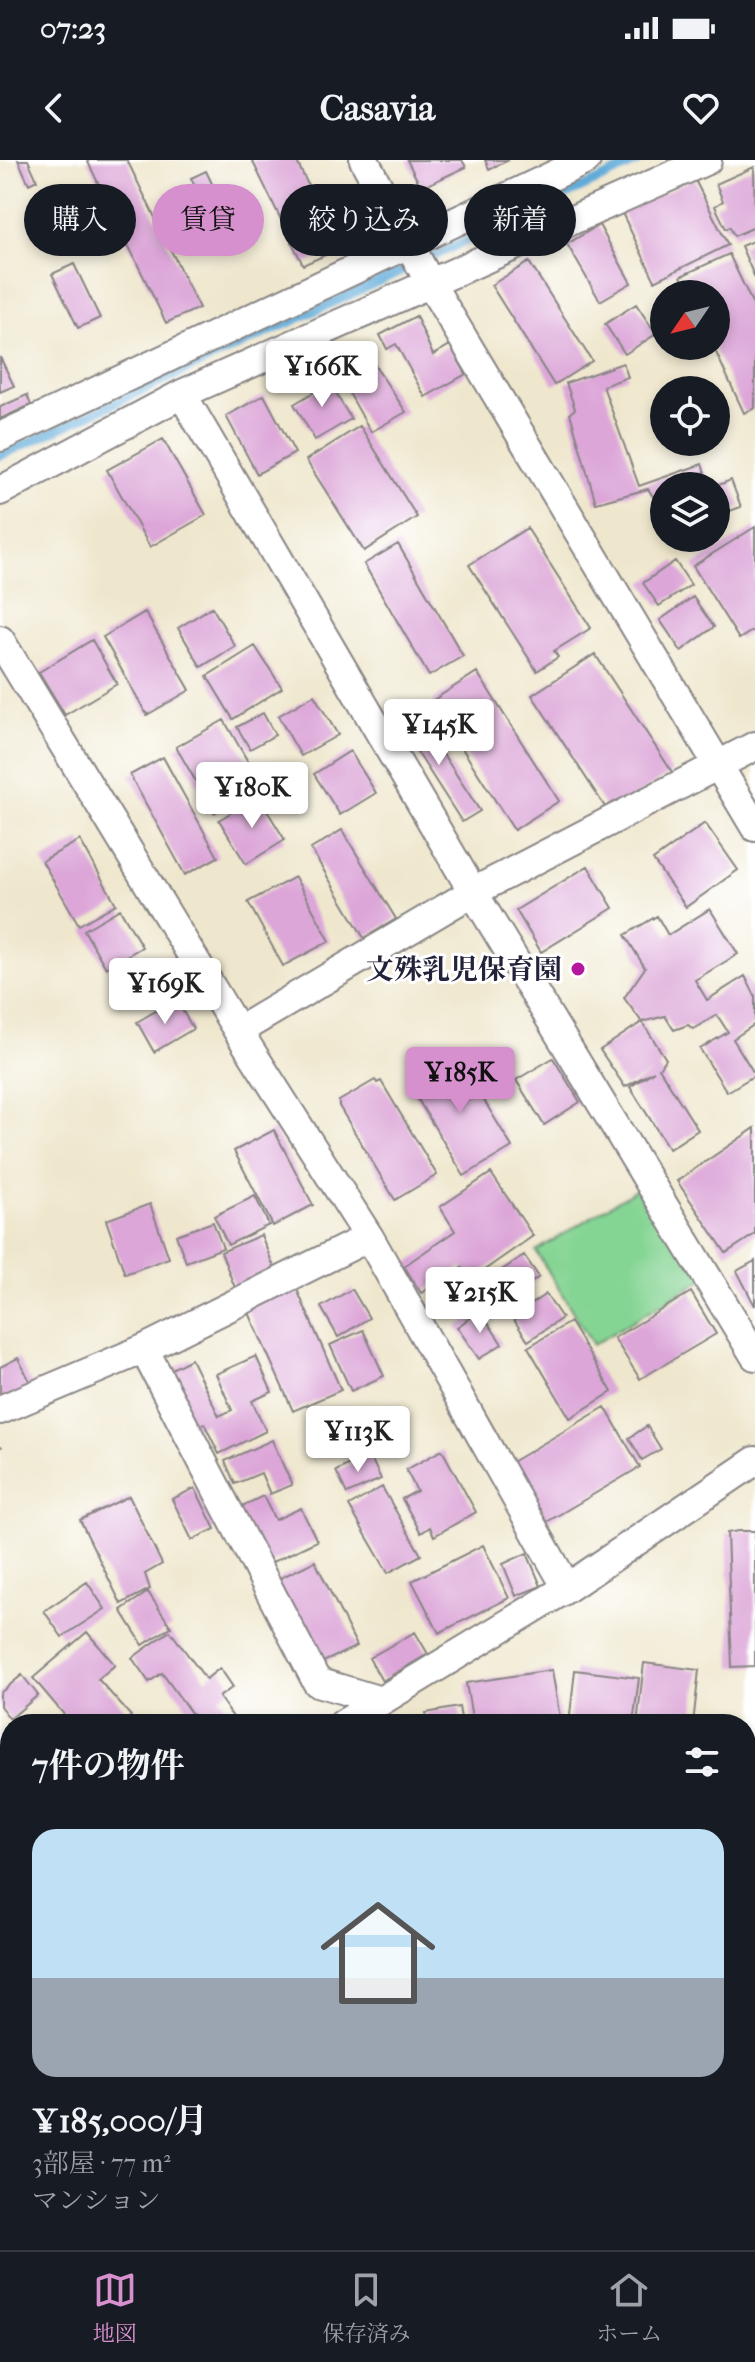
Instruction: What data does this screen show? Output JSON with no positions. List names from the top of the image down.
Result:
{
  "places": ["文殊乳児保育園"],
  "north": "bottom left",
  "page": {
    "status": "07:23",
    "header": "Casavia",
    "chip": [
      "購入",
      "賃貸",
      "絞り込み",
      "新着"
    ],
    "price": [
      "¥166K",
      "¥145K",
      "¥180K",
      "¥169K",
      "¥185K",
      "¥215K",
      "¥113K"
    ],
    "heading": "7件の物件",
    "list": [
      {
        "name": "¥185,000/月",
        "note": "3部屋 · 77 m² · マンション"
      }
    ],
    "tabs": ["地図", "保存済み", "ホーム"]
  }
}
